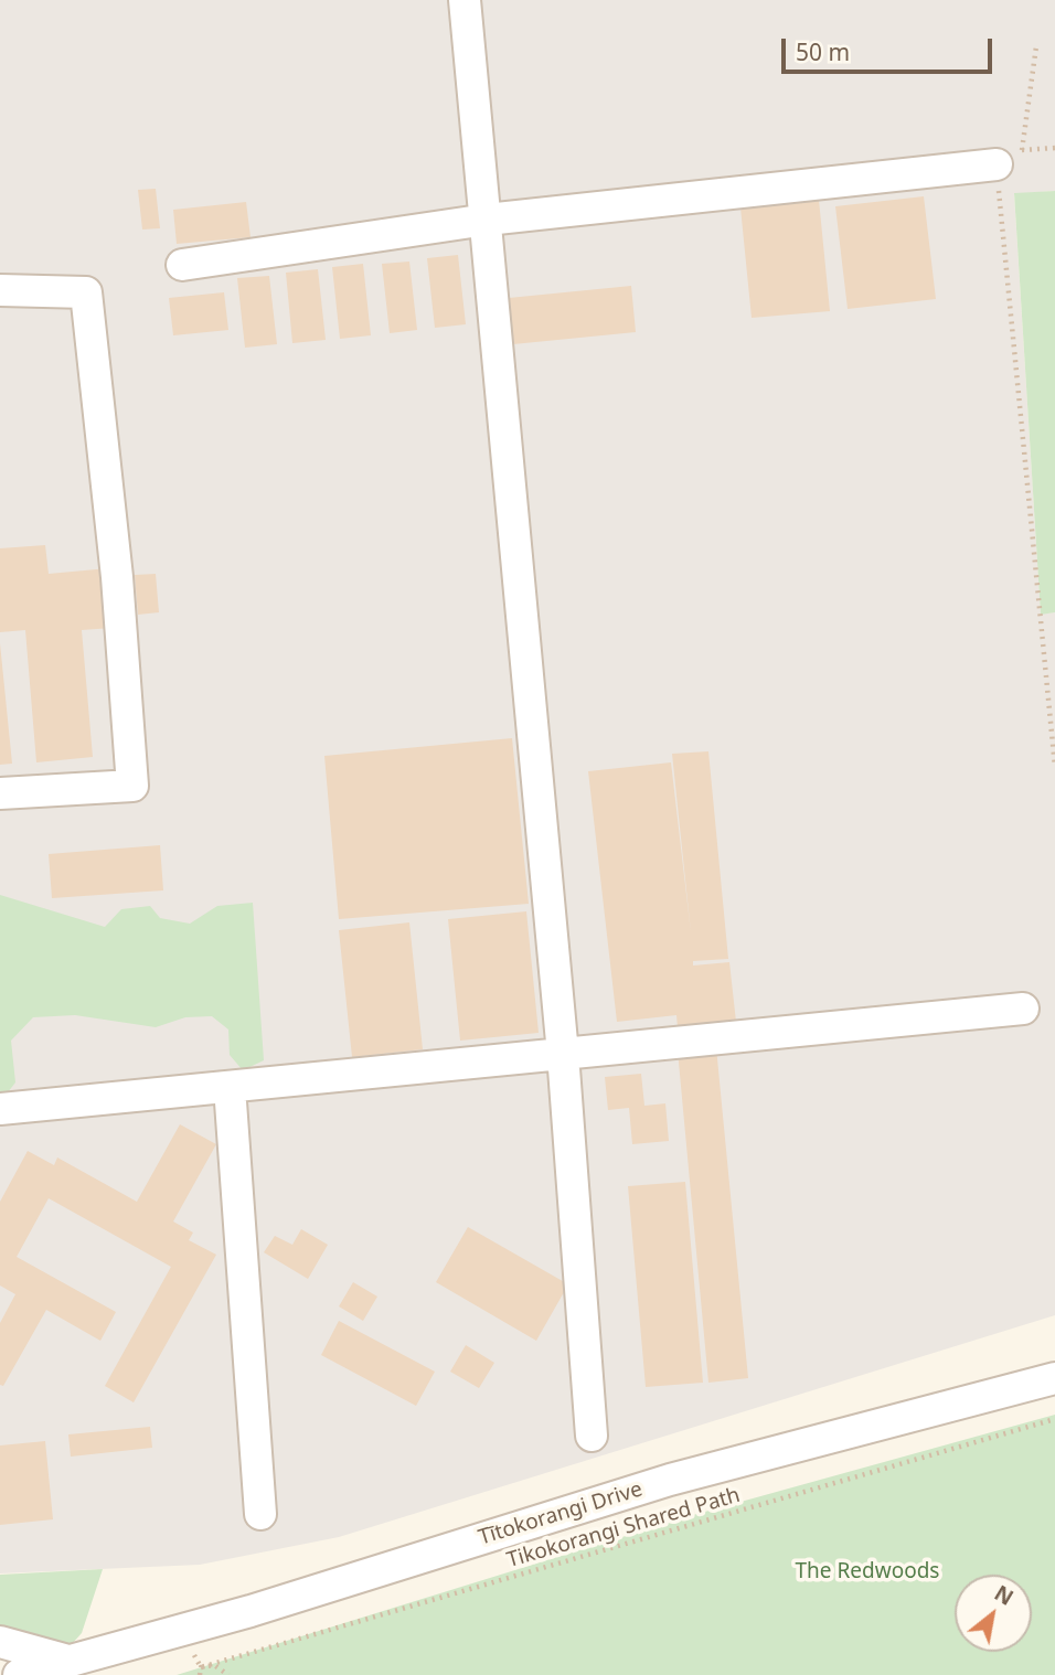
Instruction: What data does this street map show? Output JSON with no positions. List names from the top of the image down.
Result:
{
  "streets": {
    "street": ["Tītokorangi Drive"],
    "path": ["Tikokorangi Shared Path"]
  },
  "parks": ["The Redwoods"],
  "scale_bar": "50 m",
  "north": "top right"
}
